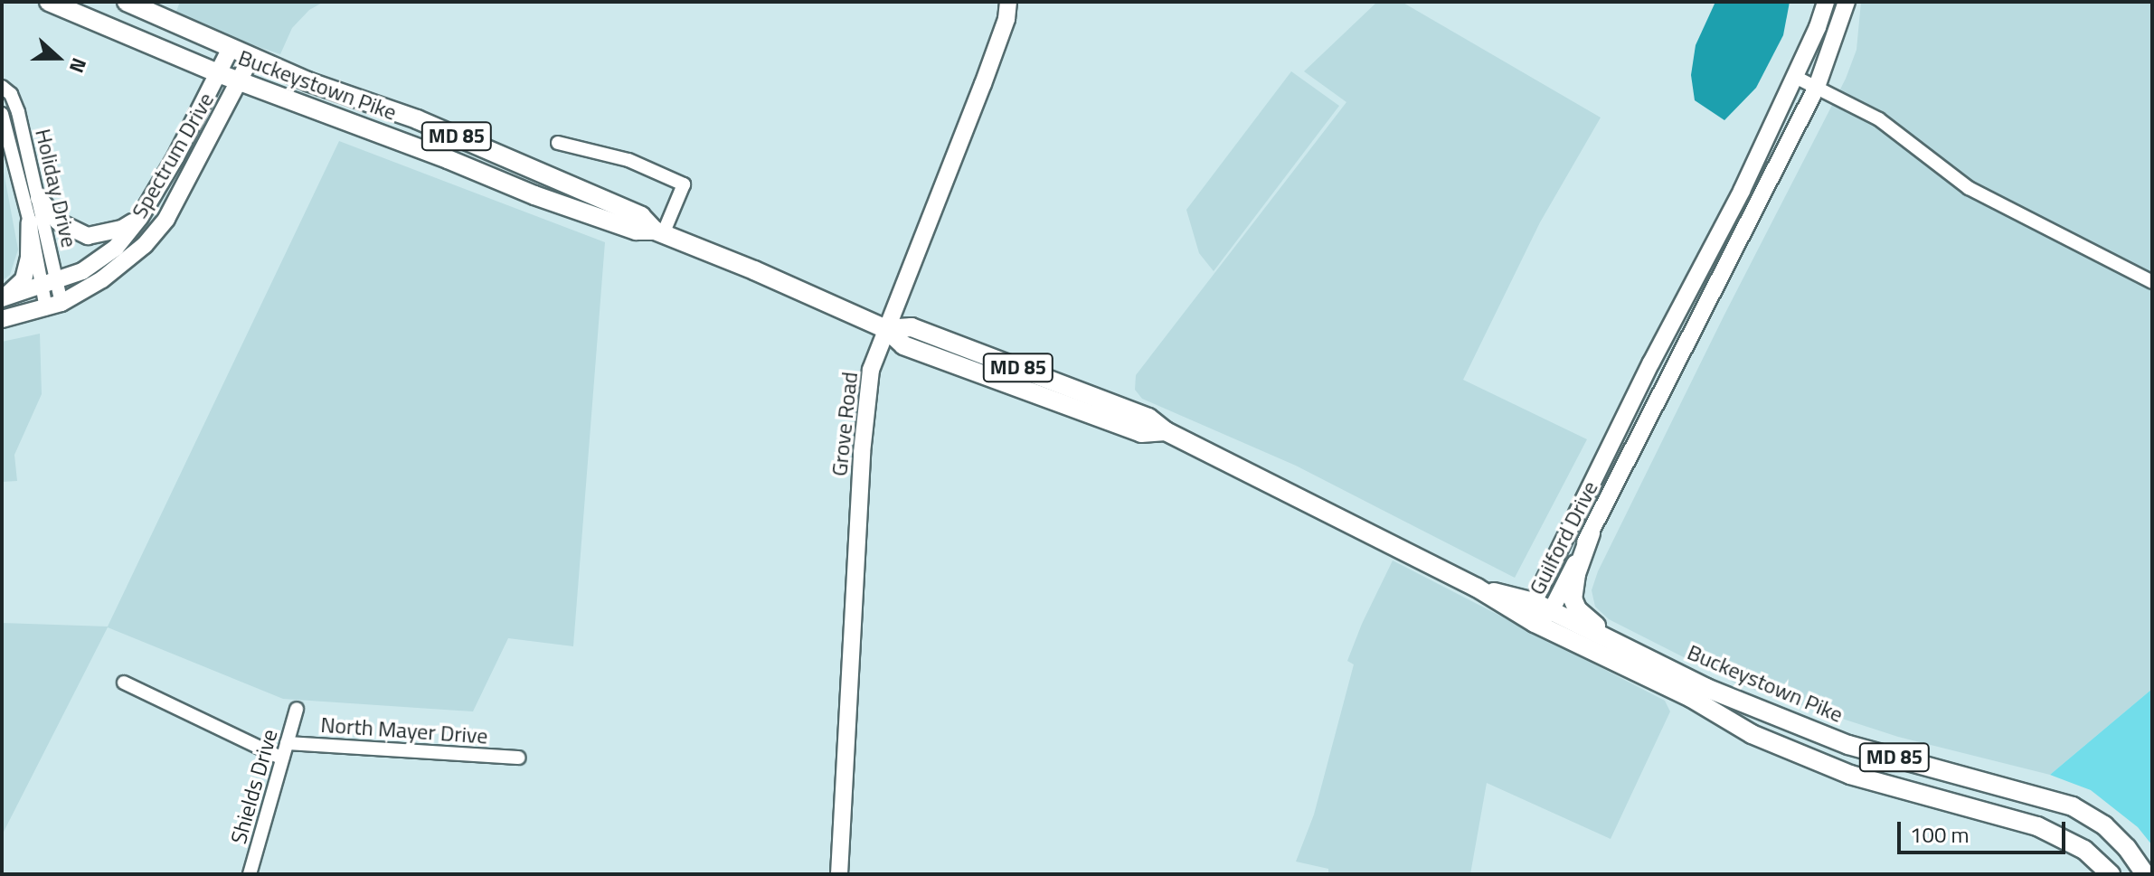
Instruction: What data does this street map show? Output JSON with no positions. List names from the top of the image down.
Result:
{
  "streets": {
    "main road": [
      "Buckeystown Pike",
      "MD 85",
      "Spectrum Drive",
      "Grove Road",
      "Guilford Drive"
    ],
    "street": ["Holiday Drive", "North Mayer Drive", "Shields Drive"]
  },
  "crossings": [
    ["Buckeystown Pike", "Spectrum Drive"],
    ["Buckeystown Pike", "Grove Road"],
    ["Buckeystown Pike", "Guilford Drive"],
    ["Spectrum Drive", "Holiday Drive"],
    ["North Mayer Drive", "Shields Drive"]
  ],
  "scale_bar": "100 m",
  "north": "right"
}
